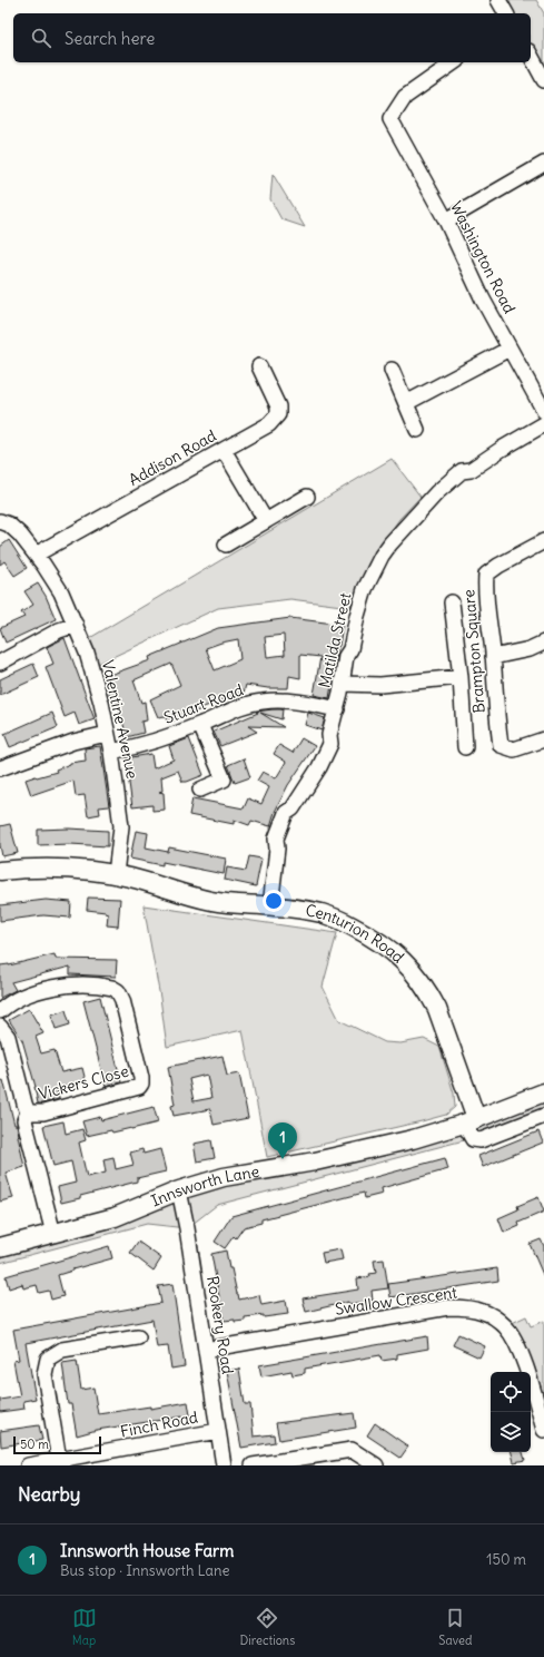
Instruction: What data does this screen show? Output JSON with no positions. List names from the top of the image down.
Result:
{
  "streets": {
    "street": [
      "Washington Road",
      "Addison Road",
      "Matilda Street",
      "Brampton Square",
      "Stuart Road",
      "Valentine Avenue",
      "Centurion Road",
      "Vickers Close",
      "Innsworth Lane",
      "Swallow Crescent",
      "Rookery Road",
      "Finch Road"
    ]
  },
  "crossings": [
    ["Addison Road", "Valentine Avenue"],
    ["Matilda Street", "Stuart Road"],
    ["Matilda Street", "Centurion Road"],
    ["Stuart Road", "Valentine Avenue"],
    ["Valentine Avenue", "Centurion Road"],
    ["Centurion Road", "Innsworth Lane"],
    ["Innsworth Lane", "Rookery Road"],
    ["Swallow Crescent", "Rookery Road"],
    ["Rookery Road", "Finch Road"]
  ],
  "scale_bar": "50 m",
  "page": {
    "search": "Search here",
    "pins": "1",
    "scale": "50 m",
    "heading": "Nearby",
    "list": [
      {
        "mark": "1",
        "name": "Innsworth House Farm",
        "note": "Bus stop · Innsworth Lane",
        "value": "150 m"
      }
    ],
    "nav": ["Map", "Directions", "Saved"]
  }
}
